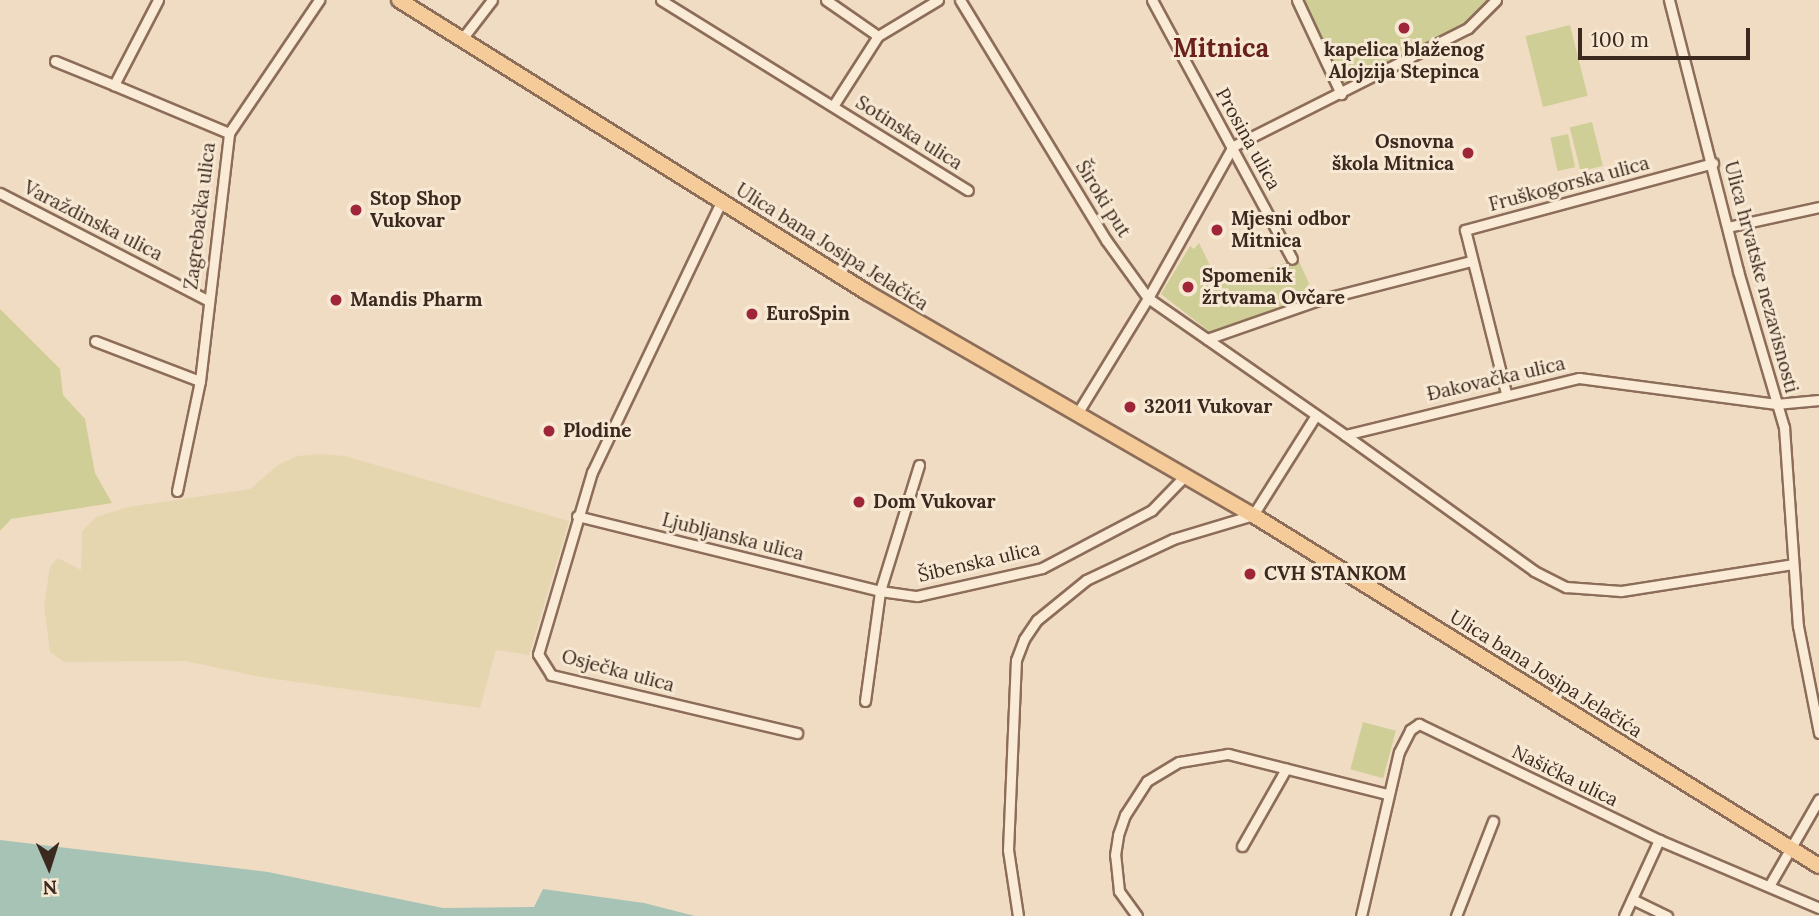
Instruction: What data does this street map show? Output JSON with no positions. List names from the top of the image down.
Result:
{
  "streets": {
    "main road": ["Ulica bana Josipa Jelačića"],
    "street": [
      "Sotinska ulica",
      "Prosina ulica",
      "Fruškogorska ulica",
      "Široki put",
      "Zagrebačka ulica",
      "Varaždinska ulica",
      "Ulica hrvatske nezavisnosti",
      "Đakovačka ulica",
      "Ljubljanska ulica",
      "Šibenska ulica",
      "Osječka ulica",
      "Našička ulica"
    ]
  },
  "crossings": [
    ["Fruškogorska ulica", "Ulica hrvatske nezavisnosti"],
    ["Fruškogorska ulica", "Đakovačka ulica"],
    ["Zagrebačka ulica", "Varaždinska ulica"],
    ["Ulica bana Josipa Jelačića", "Šibenska ulica"],
    ["Ulica bana Josipa Jelačića", "Osječka ulica"],
    ["Ulica hrvatske nezavisnosti", "Đakovačka ulica"],
    ["Ljubljanska ulica", "Šibenska ulica"],
    ["Ljubljanska ulica", "Osječka ulica"]
  ],
  "districts": ["Mitnica"],
  "places": [
    "kapelica blaženog Alojzija Stepinca",
    "Osnovna škola Mitnica",
    "Stop Shop Vukovar",
    "Mjesni odbor Mitnica",
    "Spomenik žrtvama Ovčare",
    "Mandis Pharm",
    "EuroSpin",
    "32011 Vukovar",
    "Plodine",
    "Dom Vukovar",
    "CVH STANKOM"
  ],
  "scale_bar": "100 m",
  "north": "bottom"
}
